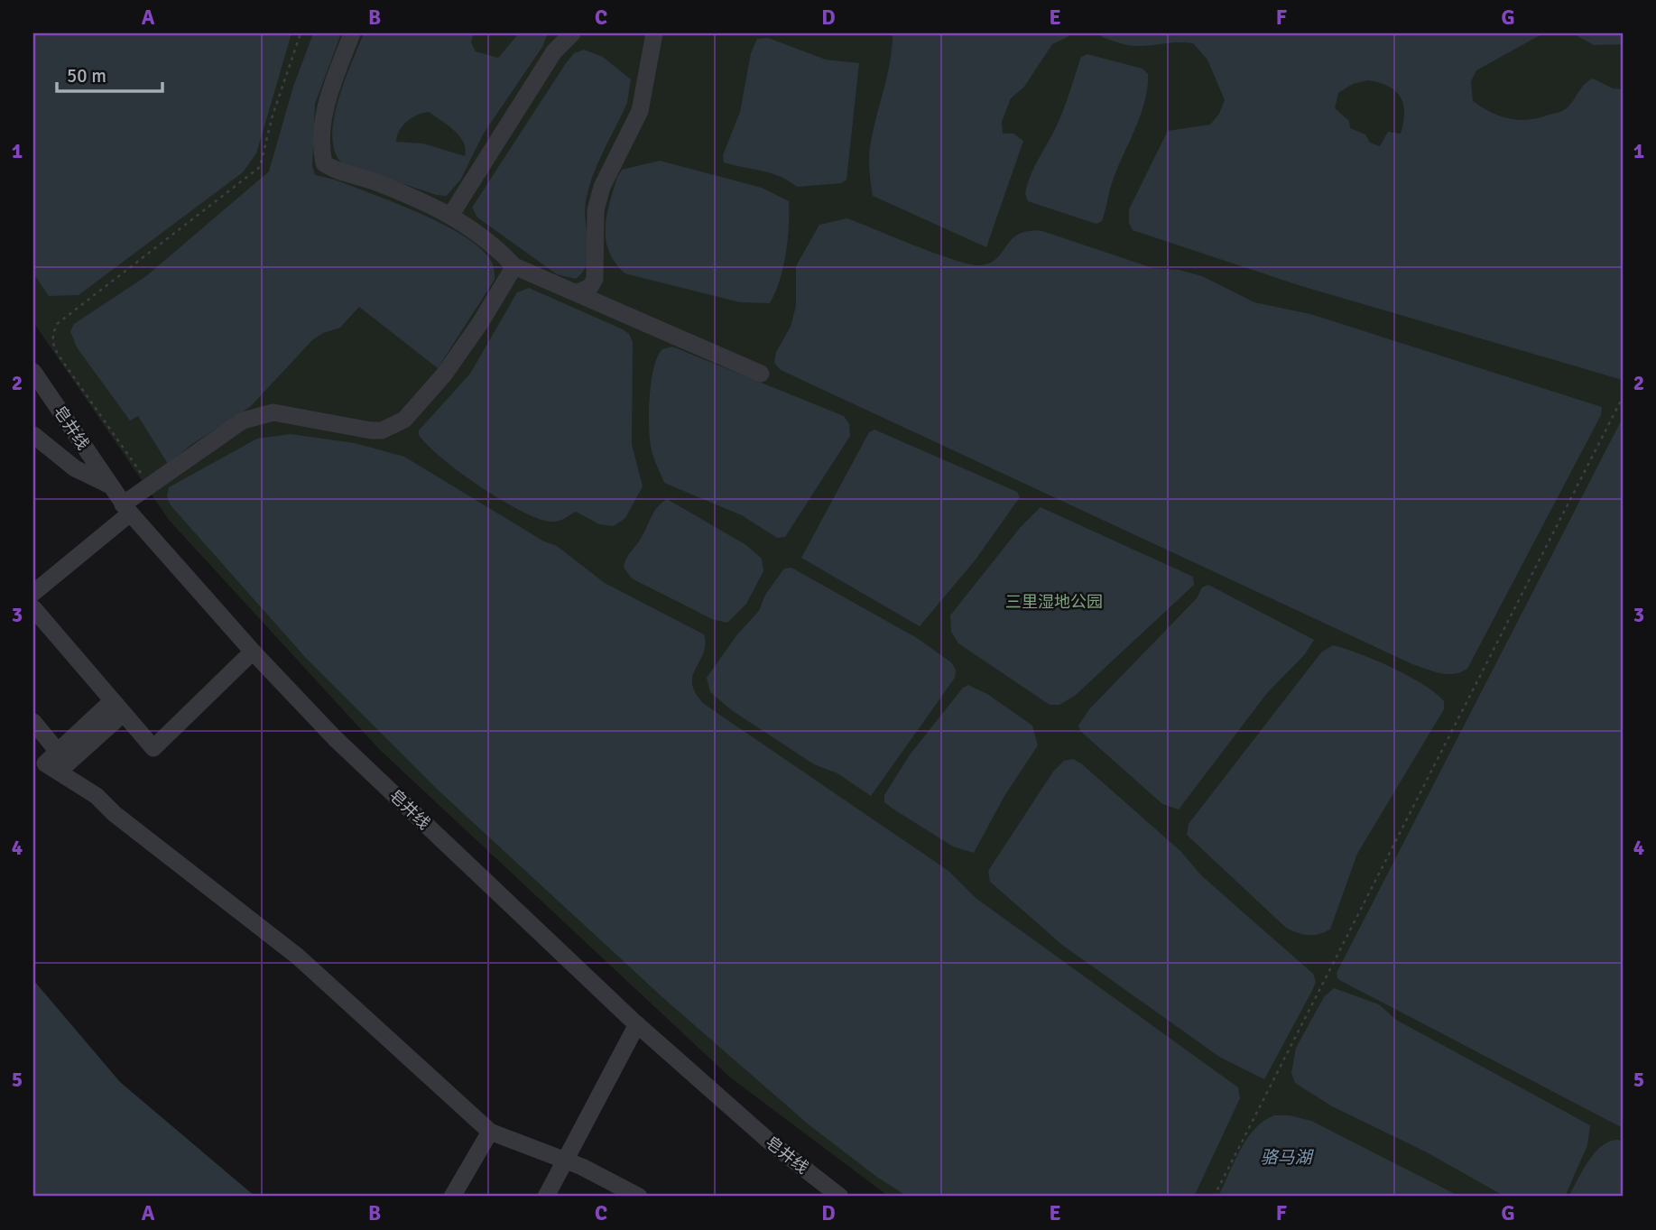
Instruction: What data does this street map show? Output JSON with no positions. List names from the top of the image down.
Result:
{
  "streets": {
    "street": ["皂井线"]
  },
  "water": ["骆马湖"],
  "parks": ["三里湿地公园"],
  "scale_bar": "50 m",
  "grid": {
    "columns": [
      "A",
      "B",
      "C",
      "D",
      "E",
      "F",
      "G"
    ],
    "rows": [
      "1",
      "2",
      "3",
      "4",
      "5"
    ]
  }
}
